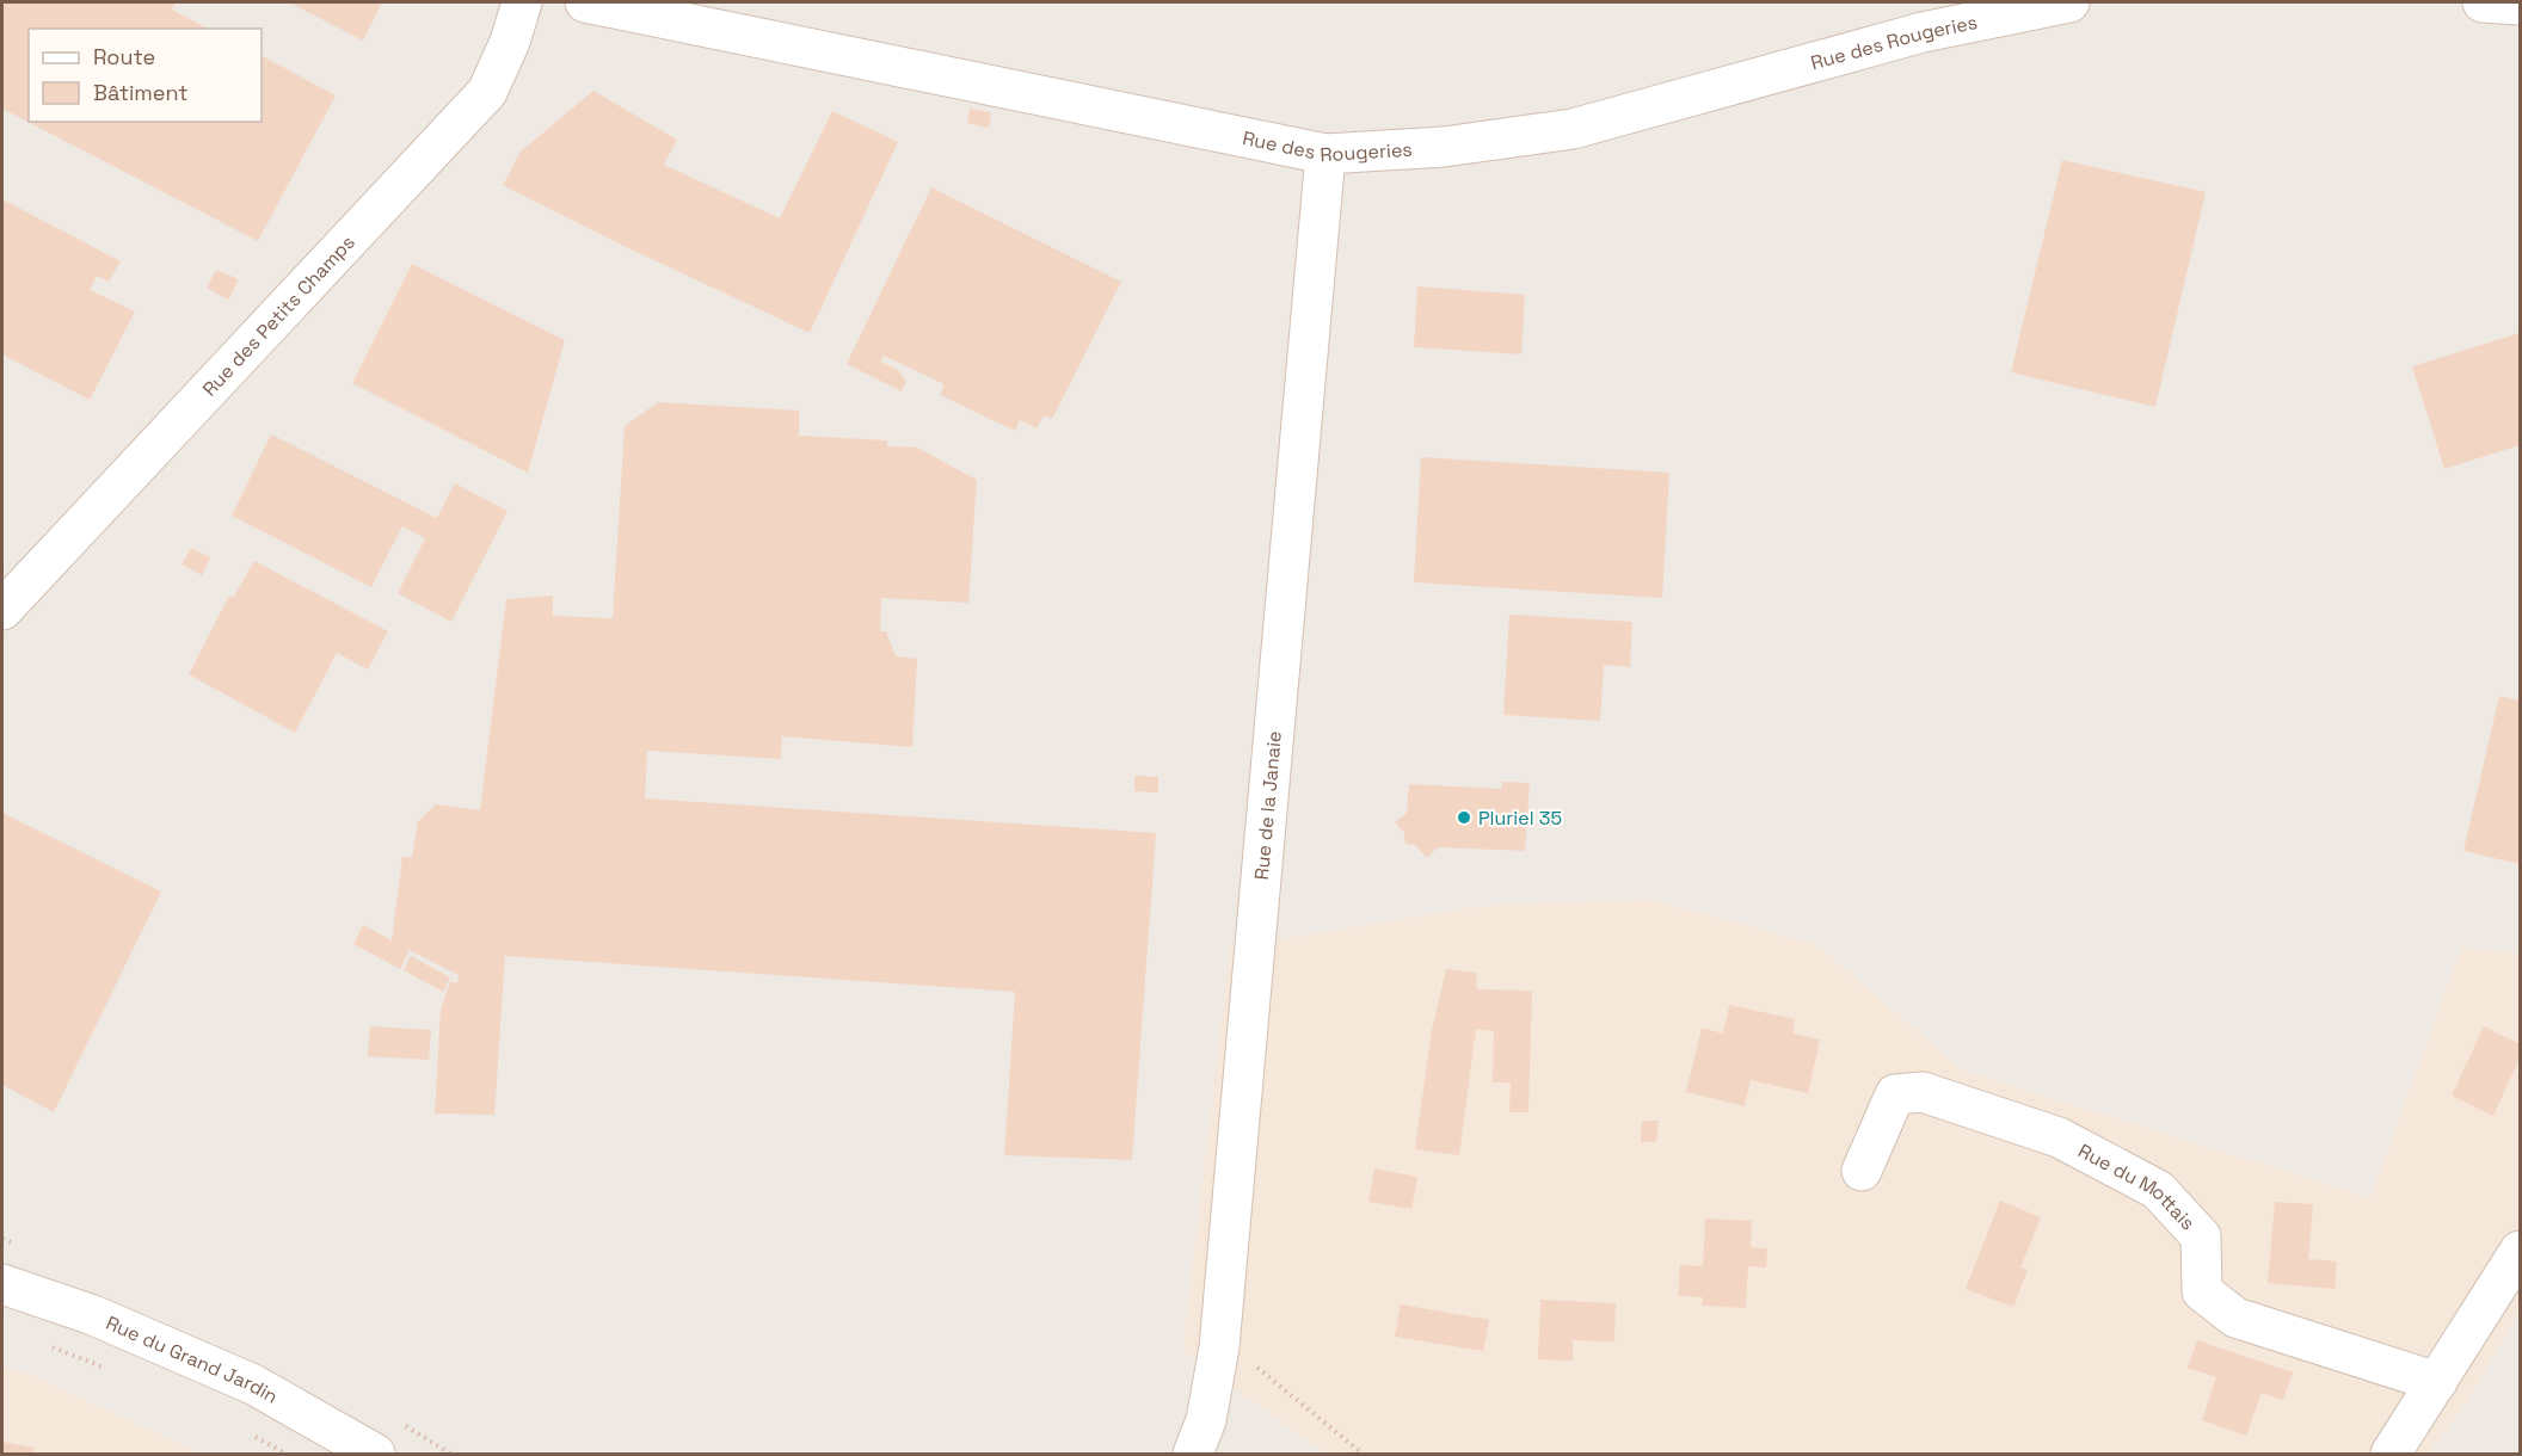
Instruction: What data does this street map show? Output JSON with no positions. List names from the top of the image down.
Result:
{
  "streets": {
    "street": [
      "Rue des Rougeries",
      "Rue des Petits Champs",
      "Rue de la Janaie",
      "Rue du Mottais",
      "Rue du Grand Jardin"
    ]
  },
  "crossings": [
    ["Rue des Rougeries", "Rue de la Janaie"]
  ],
  "places": ["Pluriel 35"],
  "legend": ["Route", "Bâtiment"]
}
